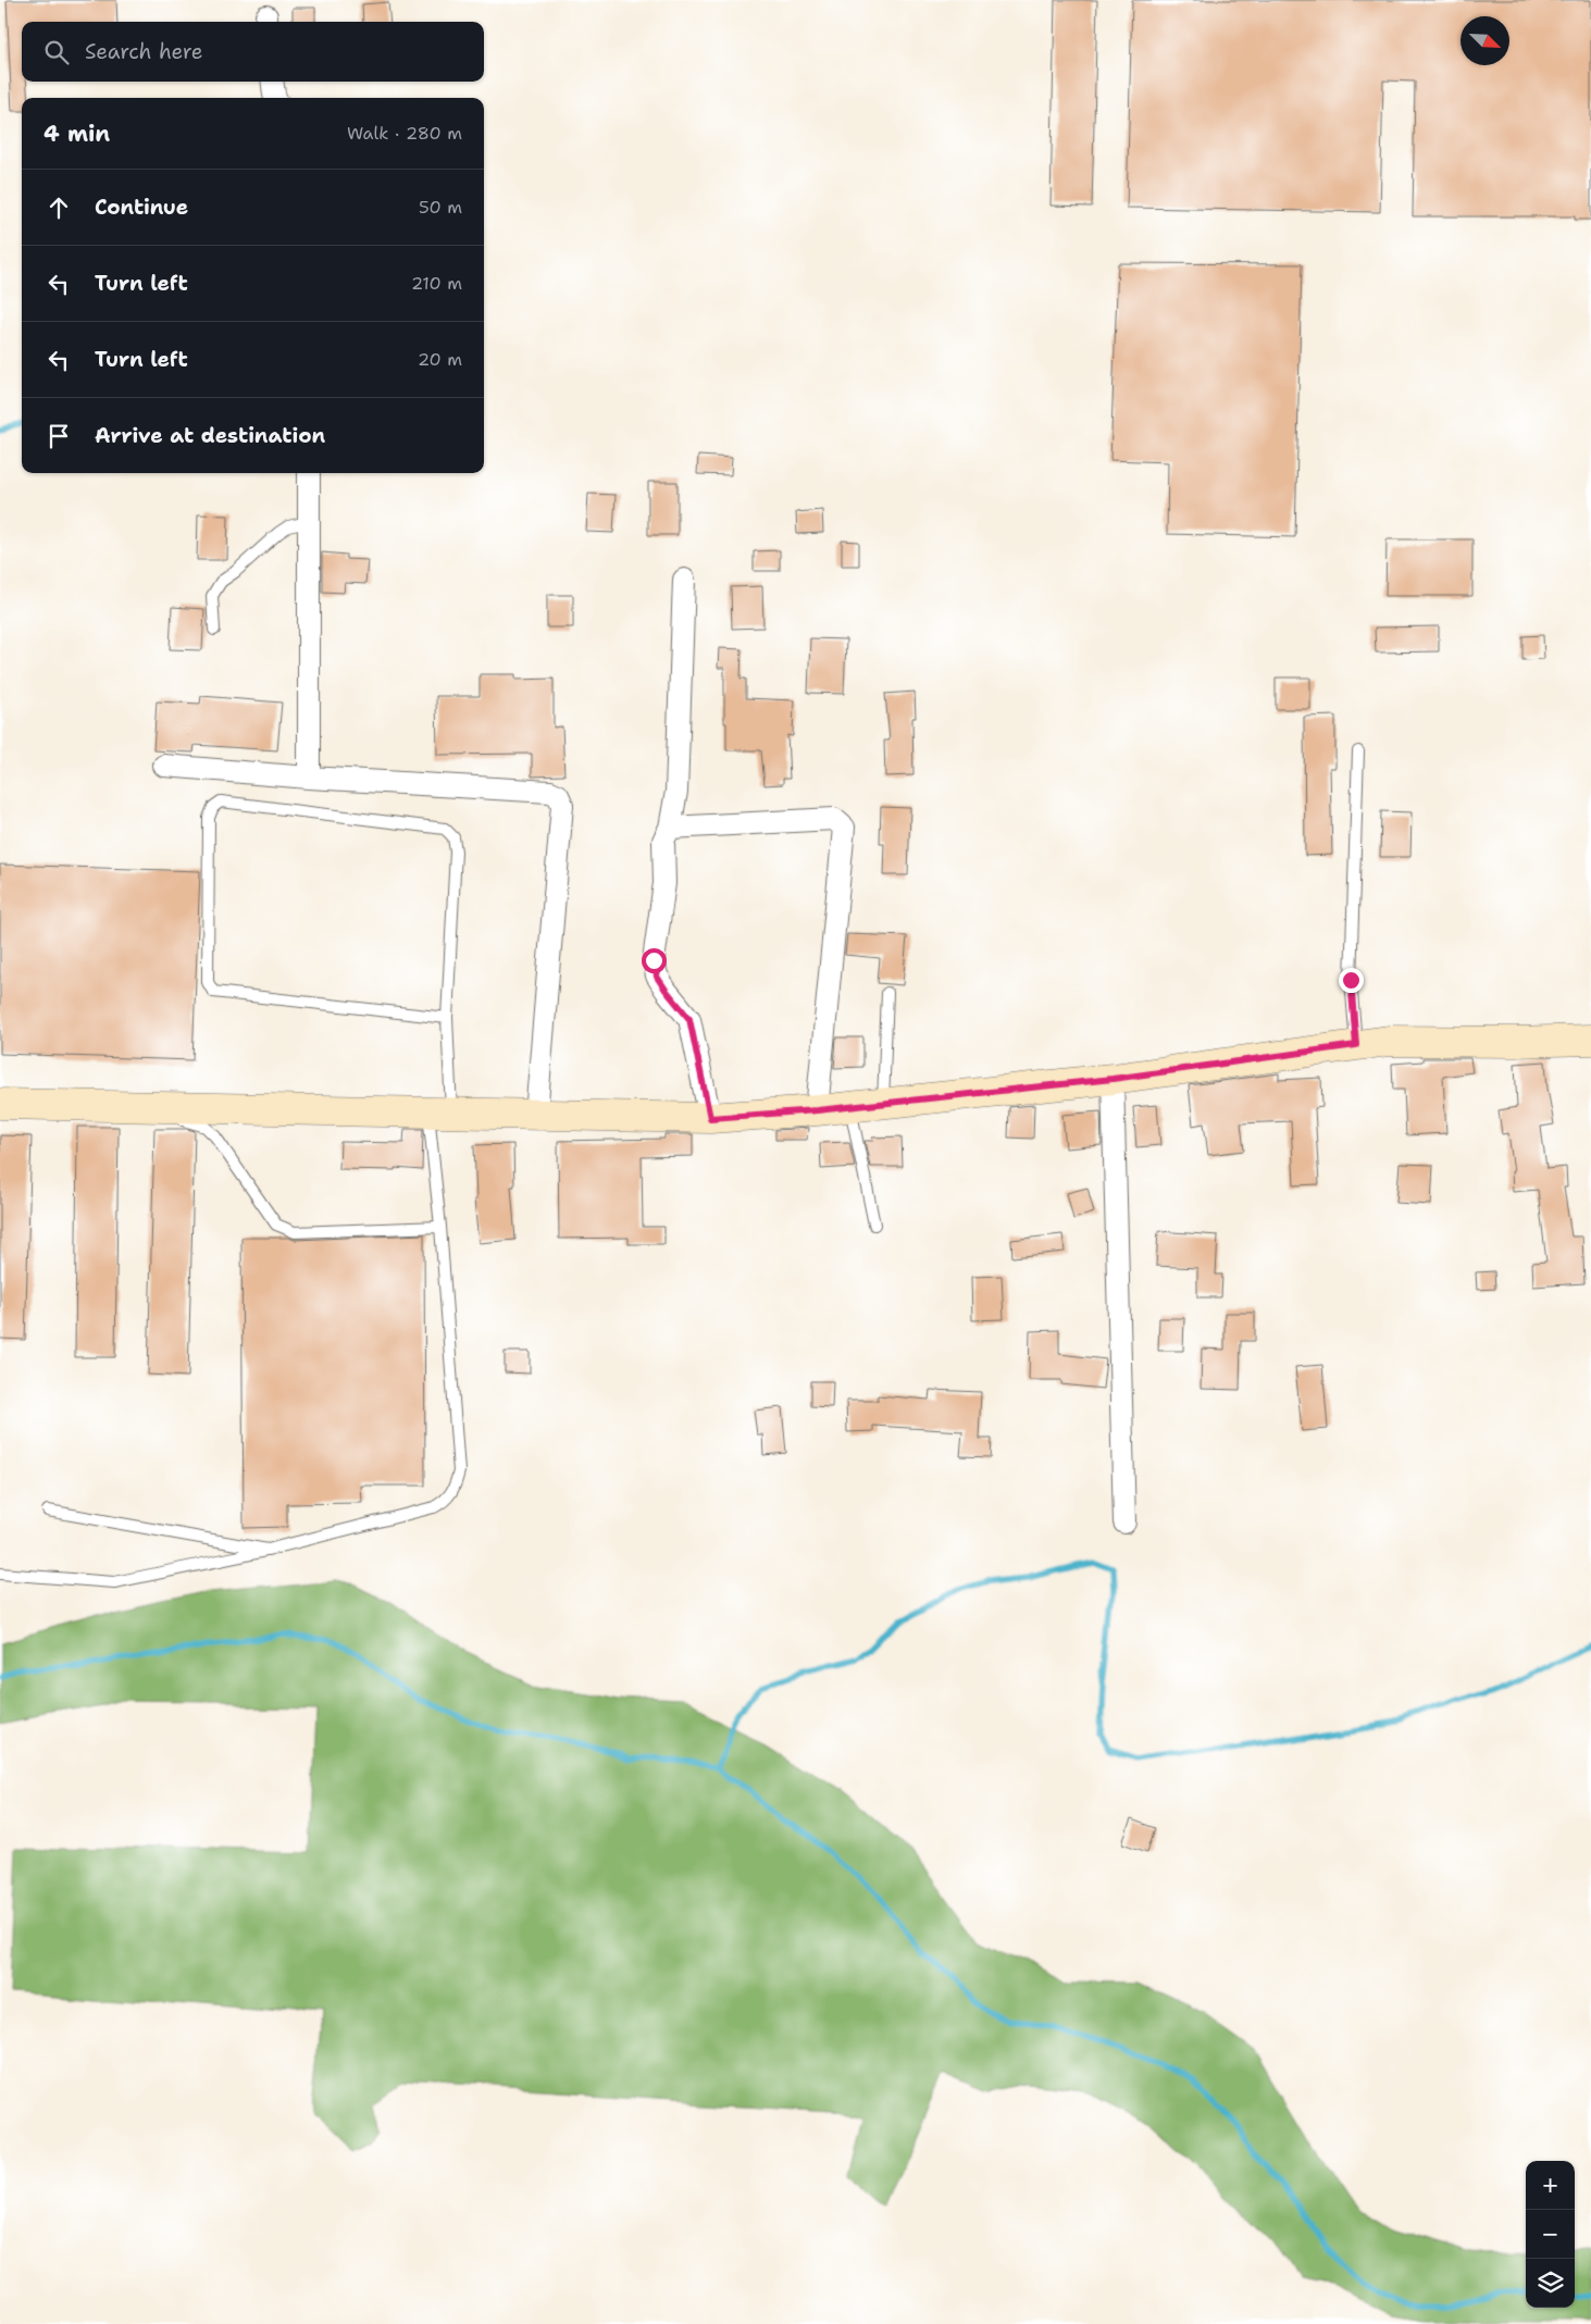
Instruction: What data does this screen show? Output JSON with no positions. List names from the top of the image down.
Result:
{
  "north": "bottom right",
  "page": {
    "search": "Search here",
    "heading": ["4 min", "Walk · 280 m"],
    "list": [
      ["Continue", "50 m"],
      ["Turn left", "210 m"],
      ["Turn left", "20 m"],
      "Arrive at destination"
    ],
    "map_buttons": ["+", "−"]
  }
}
